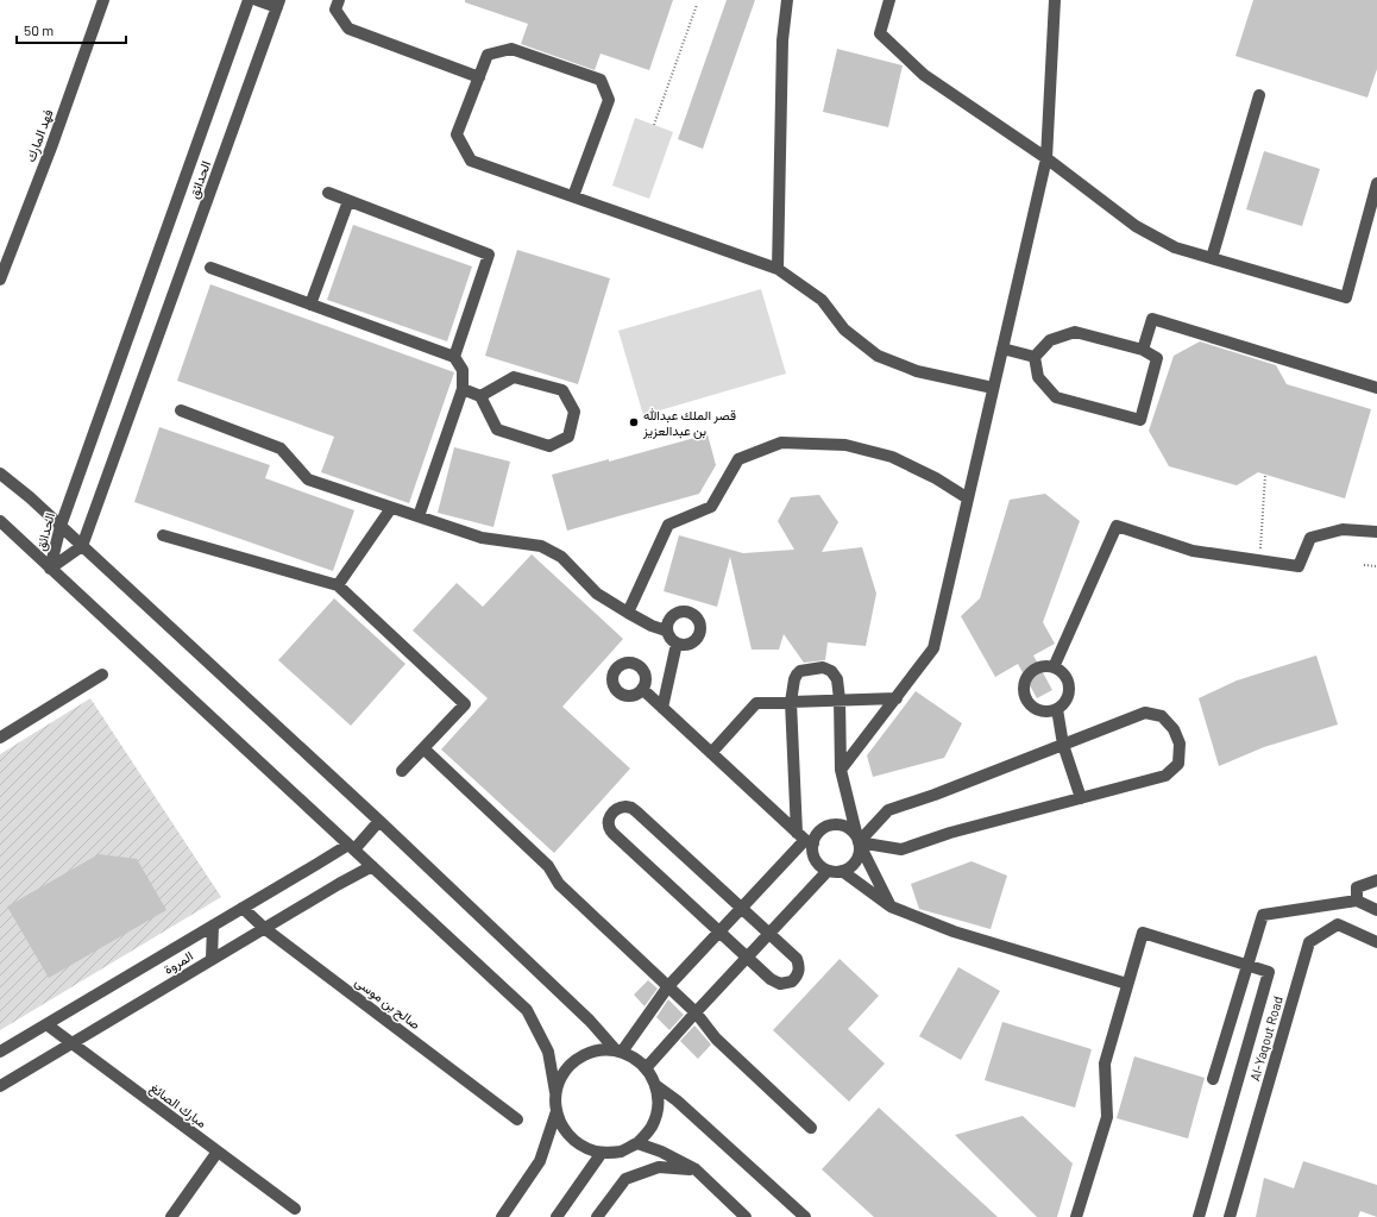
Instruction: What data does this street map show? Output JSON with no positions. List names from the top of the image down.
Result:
{
  "streets": {
    "street": [
      "فهد المارك",
      "الحدائق",
      "المروة",
      "صالح بن موسى",
      "Al-Yaqout Road",
      "مبارك الصائغ"
    ]
  },
  "crossings": [
    ["المروة", "صالح بن موسى"],
    ["المروة", "مبارك الصائغ"]
  ],
  "places": ["قصر الملك عبدالله بن عبدالعزيز"],
  "scale_bar": "50 m"
}
